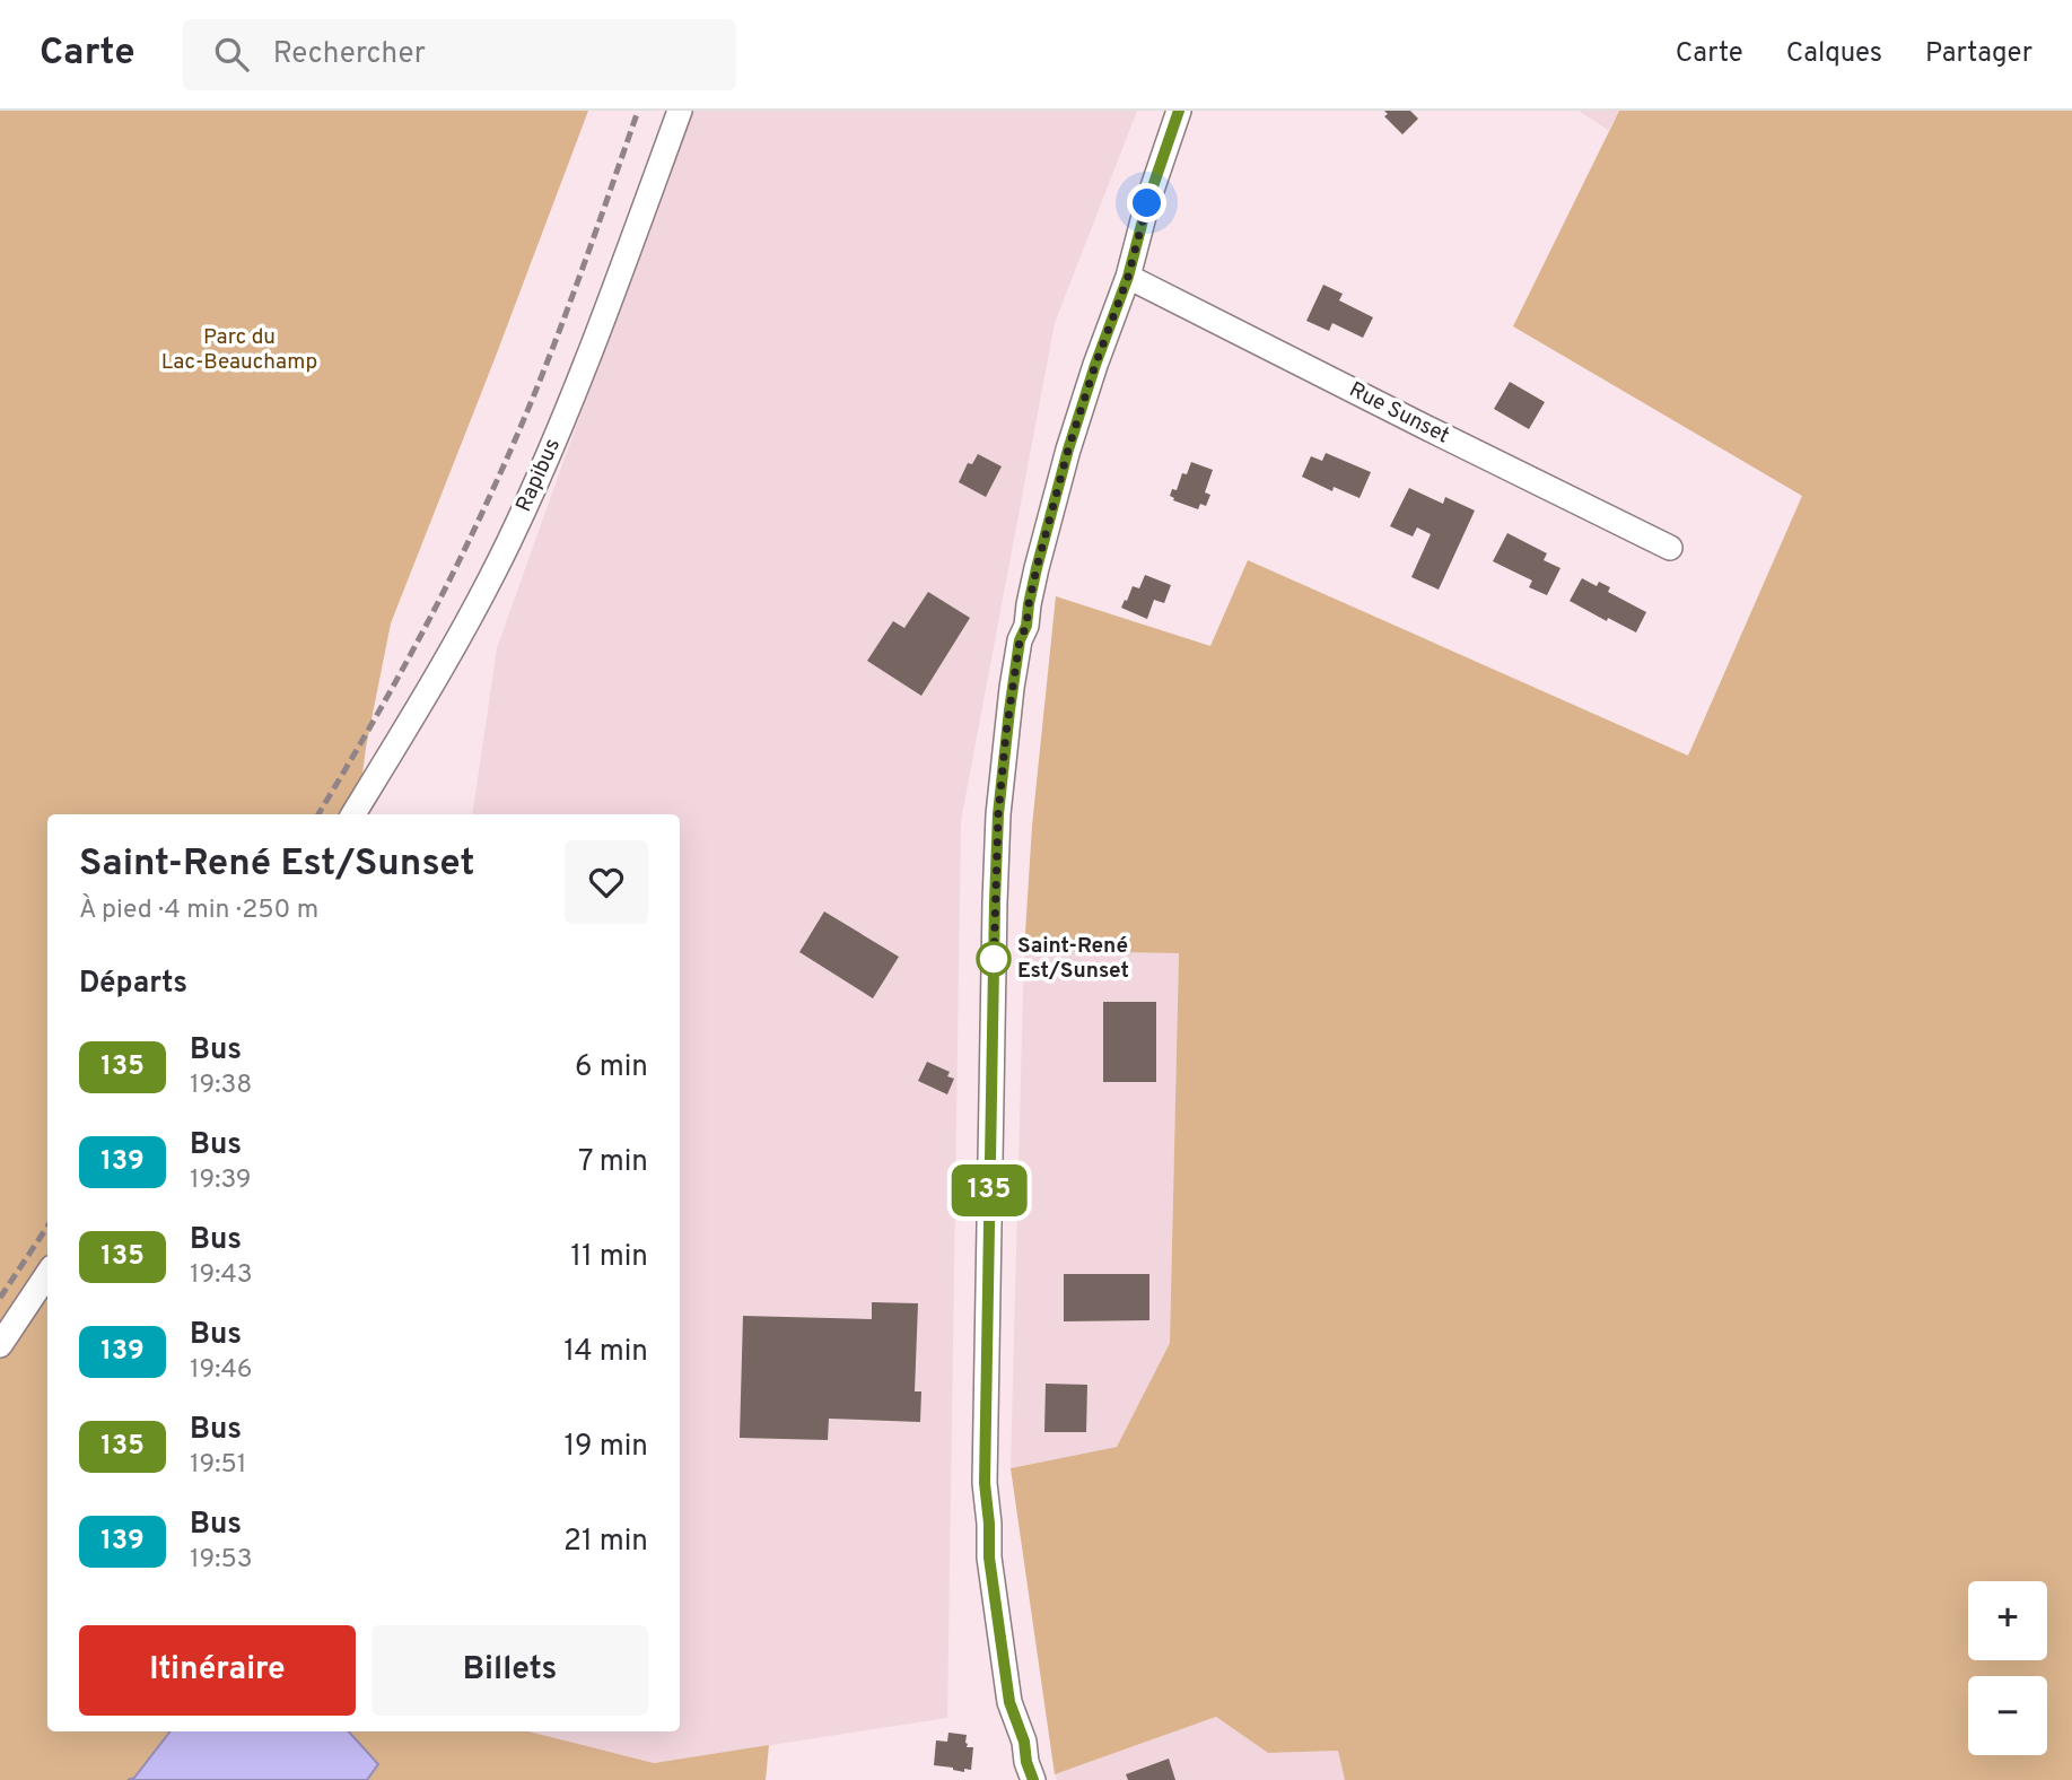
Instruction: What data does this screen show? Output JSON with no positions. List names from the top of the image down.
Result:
{
  "streets": {
    "street": ["Rue Sunset", "Rapibus"]
  },
  "parks": ["Parc du Lac-Beauchamp"],
  "places": ["Saint-René Est/Sunset"],
  "lines": ["bus line 135"],
  "page": {
    "header": "Carte",
    "search": "Rechercher",
    "nav": ["Carte", "Calques", "Partager"],
    "on_map": "135",
    "heading": [
      ["Saint-René Est/Sunset", "À pied · 4 min · 250 m"],
      "Départs"
    ],
    "list": [
      {
        "mark": "135",
        "name": "Bus",
        "note": "19:38",
        "value": "6 min"
      },
      {
        "mark": "139",
        "name": "Bus",
        "note": "19:39",
        "value": "7 min"
      },
      {
        "mark": "135",
        "name": "Bus",
        "note": "19:43",
        "value": "11 min"
      },
      {
        "mark": "139",
        "name": "Bus",
        "note": "19:46",
        "value": "14 min"
      },
      {
        "mark": "135",
        "name": "Bus",
        "note": "19:51",
        "value": "19 min"
      },
      {
        "mark": "139",
        "name": "Bus",
        "note": "19:53",
        "value": "21 min"
      }
    ],
    "map_buttons": ["+", "−"],
    "buttons": ["Itinéraire", "Billets"]
  }
}
